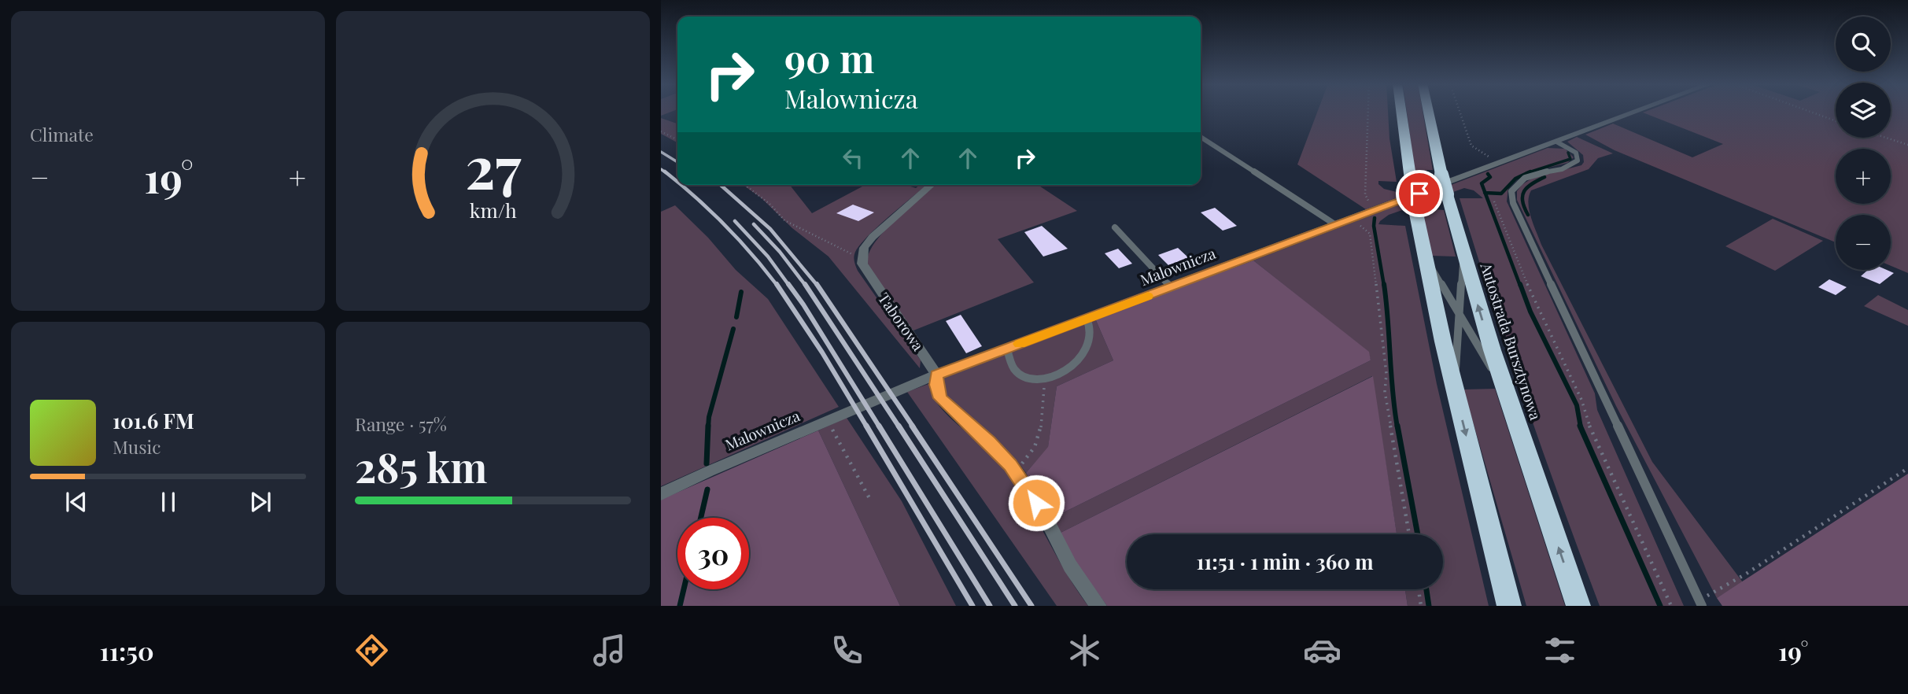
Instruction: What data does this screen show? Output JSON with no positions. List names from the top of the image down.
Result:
{
  "streets": {
    "highway": ["Autostrada Bursztynowa"],
    "street": ["Malownicza", "Taborowa"]
  },
  "crossings": [
    ["Malownicza", "Taborowa"]
  ],
  "page": {
    "tile": [
      "Climate",
      ["Range · 57%", "285 km"]
    ],
    "map_buttons": ["+", "−"],
    "turn": ["90 m", "Malownicza"],
    "heat": ["−", "19°", "+"],
    "song": ["101.6 FM", "Music"],
    "limit": "30",
    "trip": "11:51 · 1 min · 360 m",
    "tabs": ["11:50", "19°"],
    "gauge": ["27", "km/h"]
  }
}
